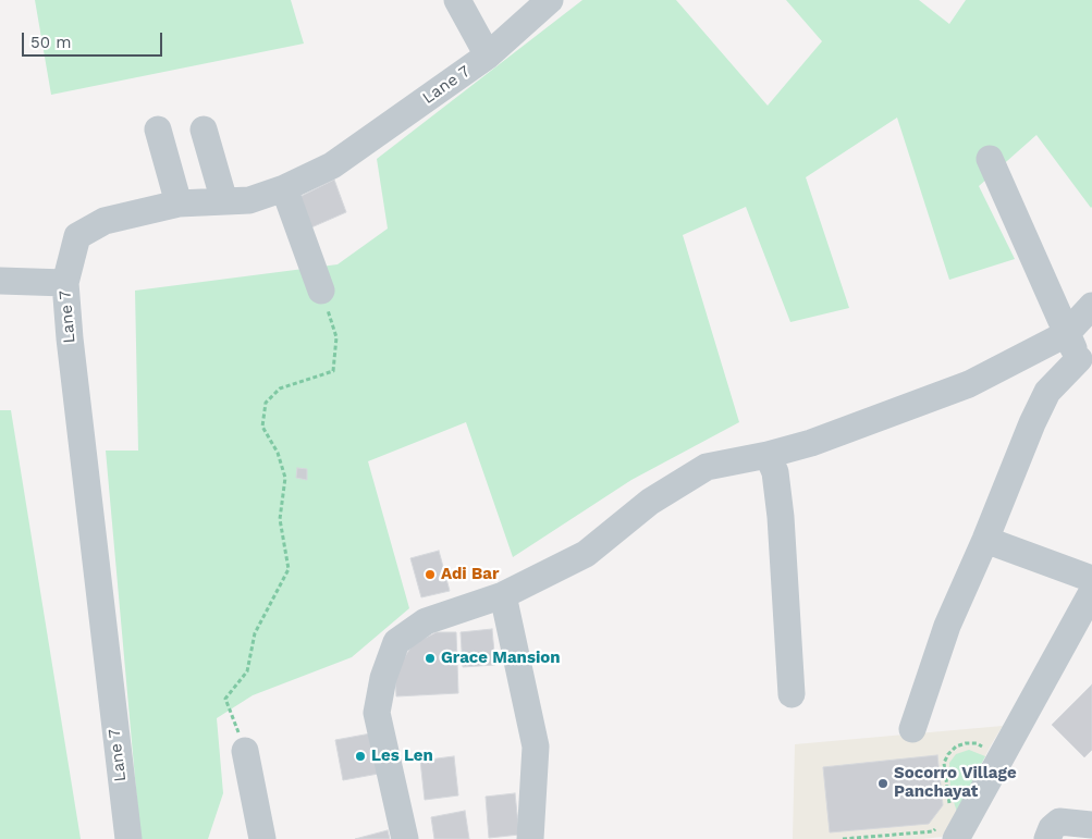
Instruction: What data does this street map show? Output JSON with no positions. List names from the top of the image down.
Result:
{
  "streets": {
    "street": ["Lane 7"]
  },
  "places": [
    "Adi Bar",
    "Grace Mansion",
    "Les Len",
    "Socorro Village Panchayat"
  ],
  "scale_bar": "50 m"
}
